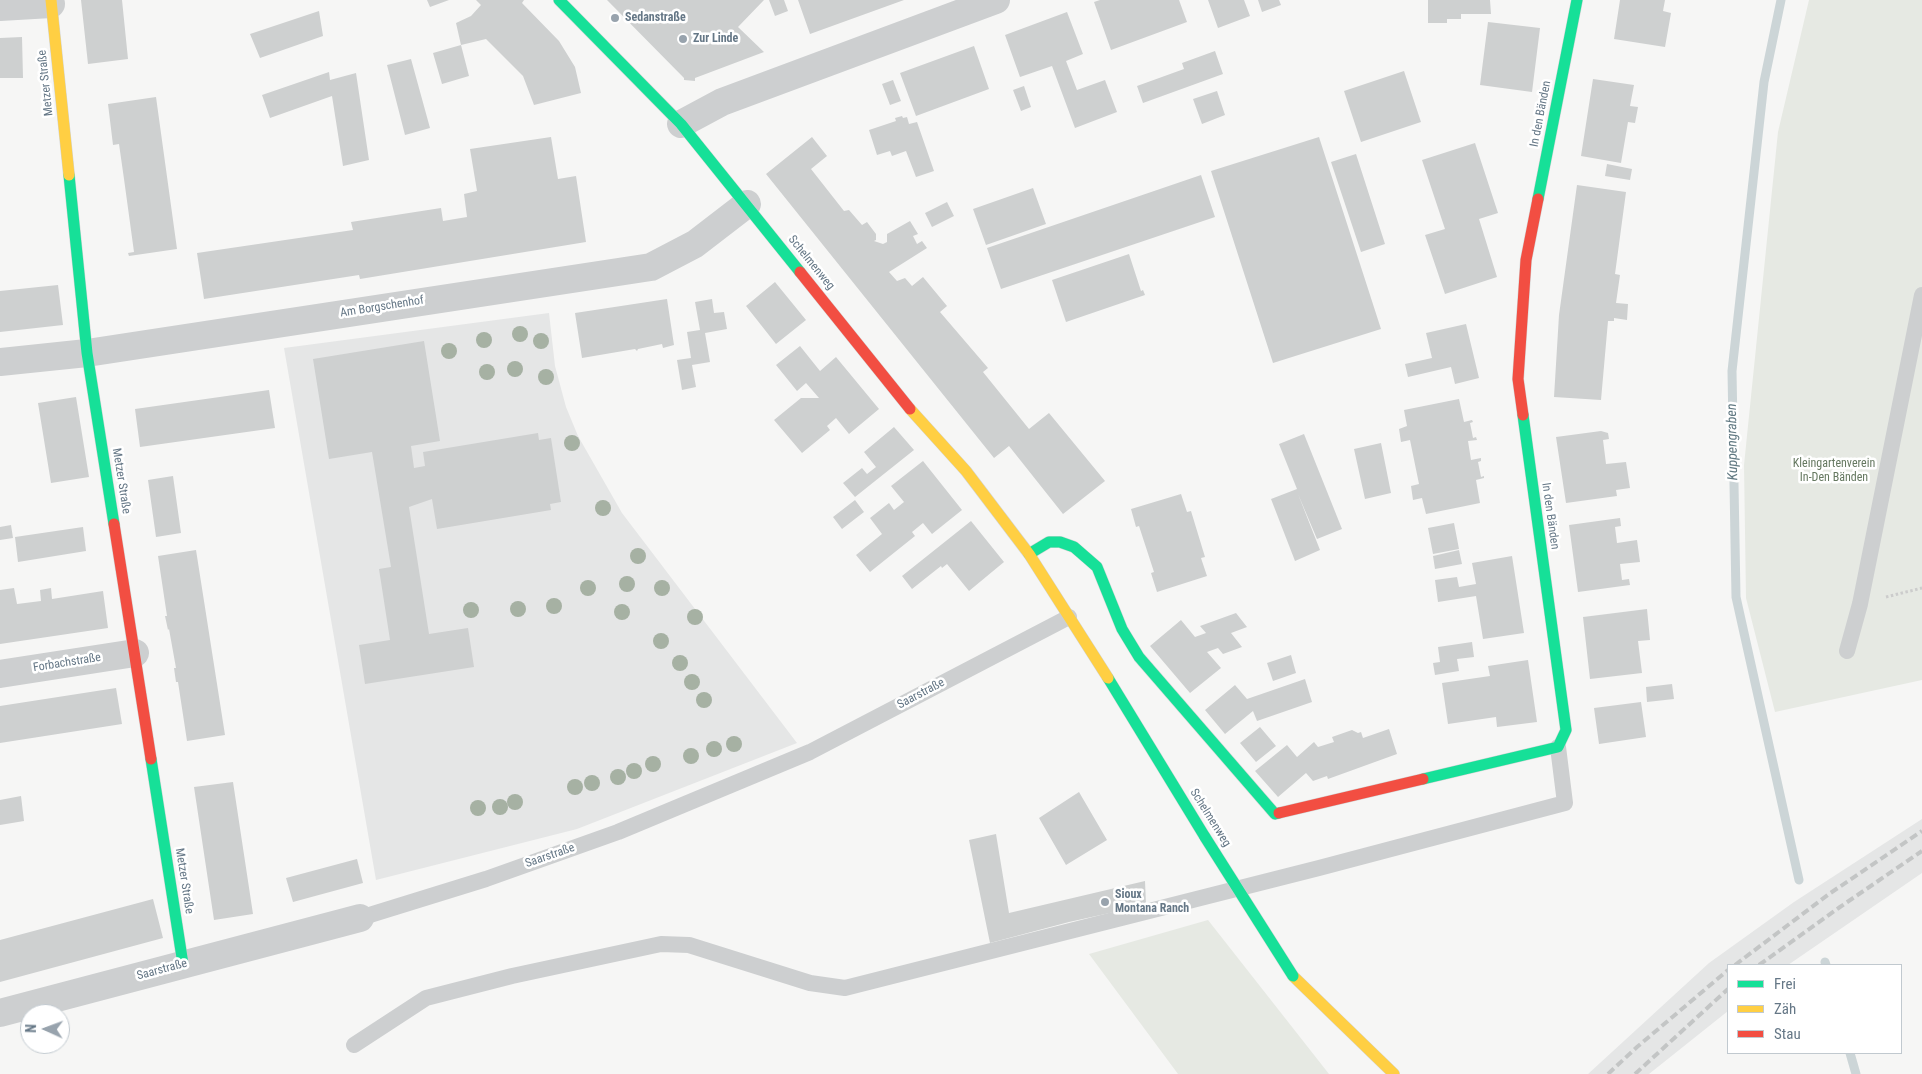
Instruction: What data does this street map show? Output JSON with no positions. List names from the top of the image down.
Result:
{
  "streets": {
    "street": [
      "Metzer Straße",
      "In den Bänden",
      "Schelmenweg",
      "Am Borgschenhof",
      "Forbachstraße",
      "Saarstraße"
    ]
  },
  "crossings": [
    ["Metzer Straße", "Am Borgschenhof"],
    ["Metzer Straße", "Forbachstraße"],
    ["Metzer Straße", "Saarstraße"],
    ["Schelmenweg", "Am Borgschenhof"],
    ["Schelmenweg", "Saarstraße"]
  ],
  "water": ["Kuppengraben"],
  "parks": ["Kleingartenverein In-Den Bänden"],
  "places": ["Sedanstraße", "Zur Linde", "Sioux Montana Ranch"],
  "legend": ["Frei", "Zäh", "Stau"],
  "north": "left"
}
